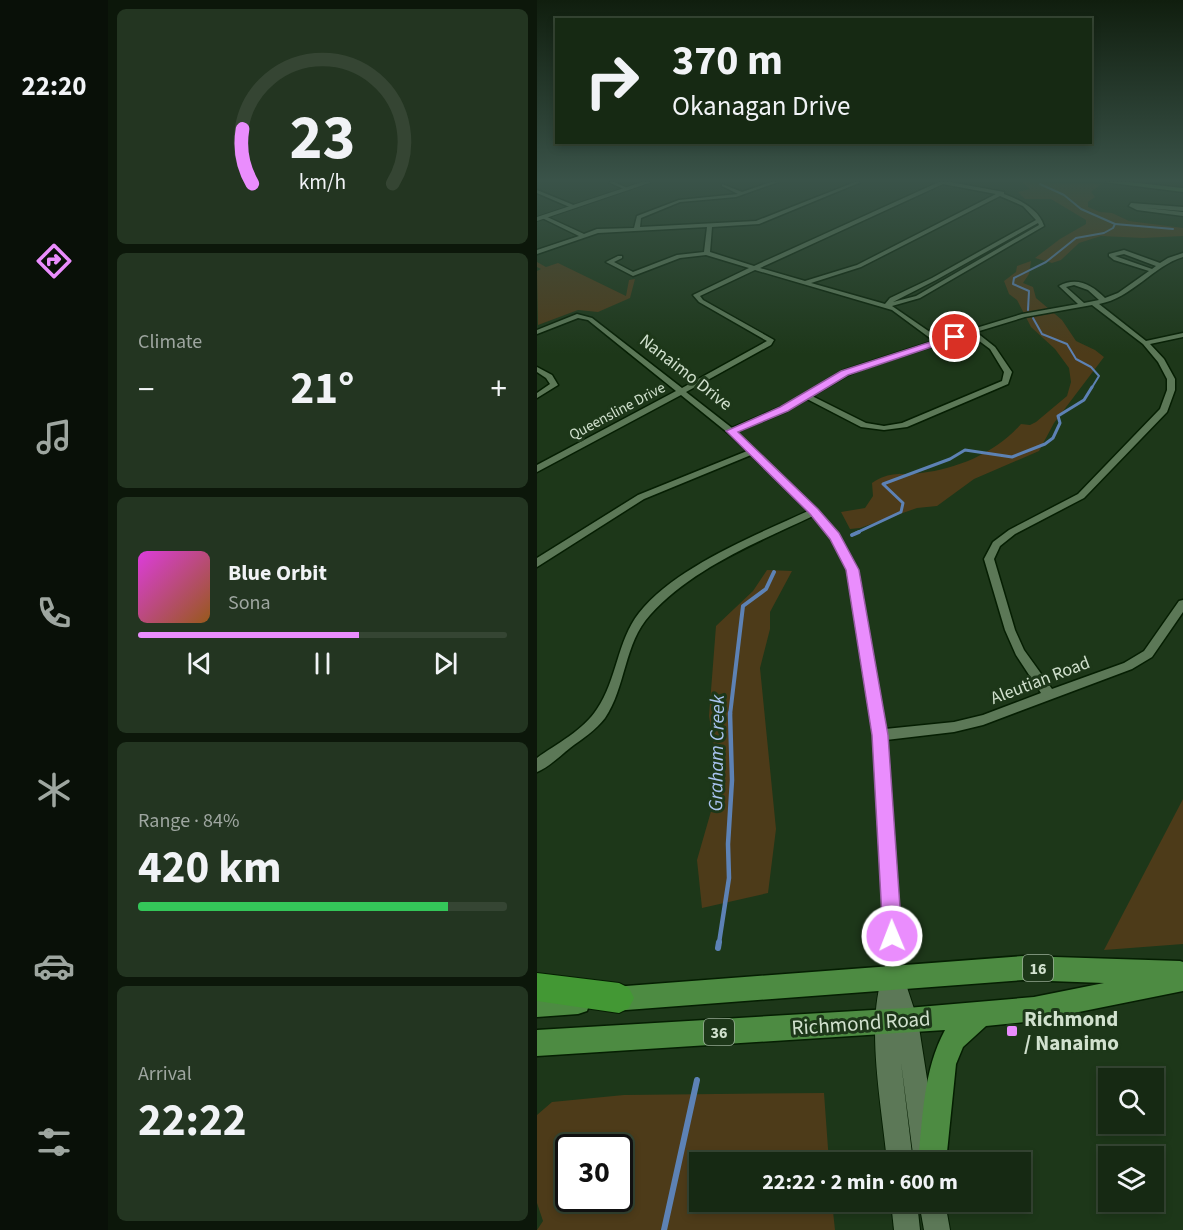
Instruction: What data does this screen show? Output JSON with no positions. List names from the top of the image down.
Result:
{
  "streets": {
    "main road": ["16", "Richmond Road", "36"],
    "street": ["Nanaimo Drive", "Queensline Drive", "Aleutian Road"]
  },
  "crossings": [
    ["Nanaimo Drive", "Queensline Drive"],
    ["Nanaimo Drive", "Aleutian Road"],
    ["Nanaimo Drive", "16"]
  ],
  "water": ["Graham Creek"],
  "places": {
    "transit": ["Richmond / Nanaimo"]
  },
  "page": {
    "tabs": "22:20",
    "turn": ["370 m", "Okanagan Drive"],
    "tile": [
      "Climate",
      ["Range · 84%", "420 km"],
      ["Arrival", "22:22"]
    ],
    "heat": ["−", "21°", "+"],
    "song": ["Blue Orbit", "Sona"],
    "limit": "30",
    "trip": "22:22 · 2 min · 600 m",
    "gauge": ["23", "km/h"]
  }
}
